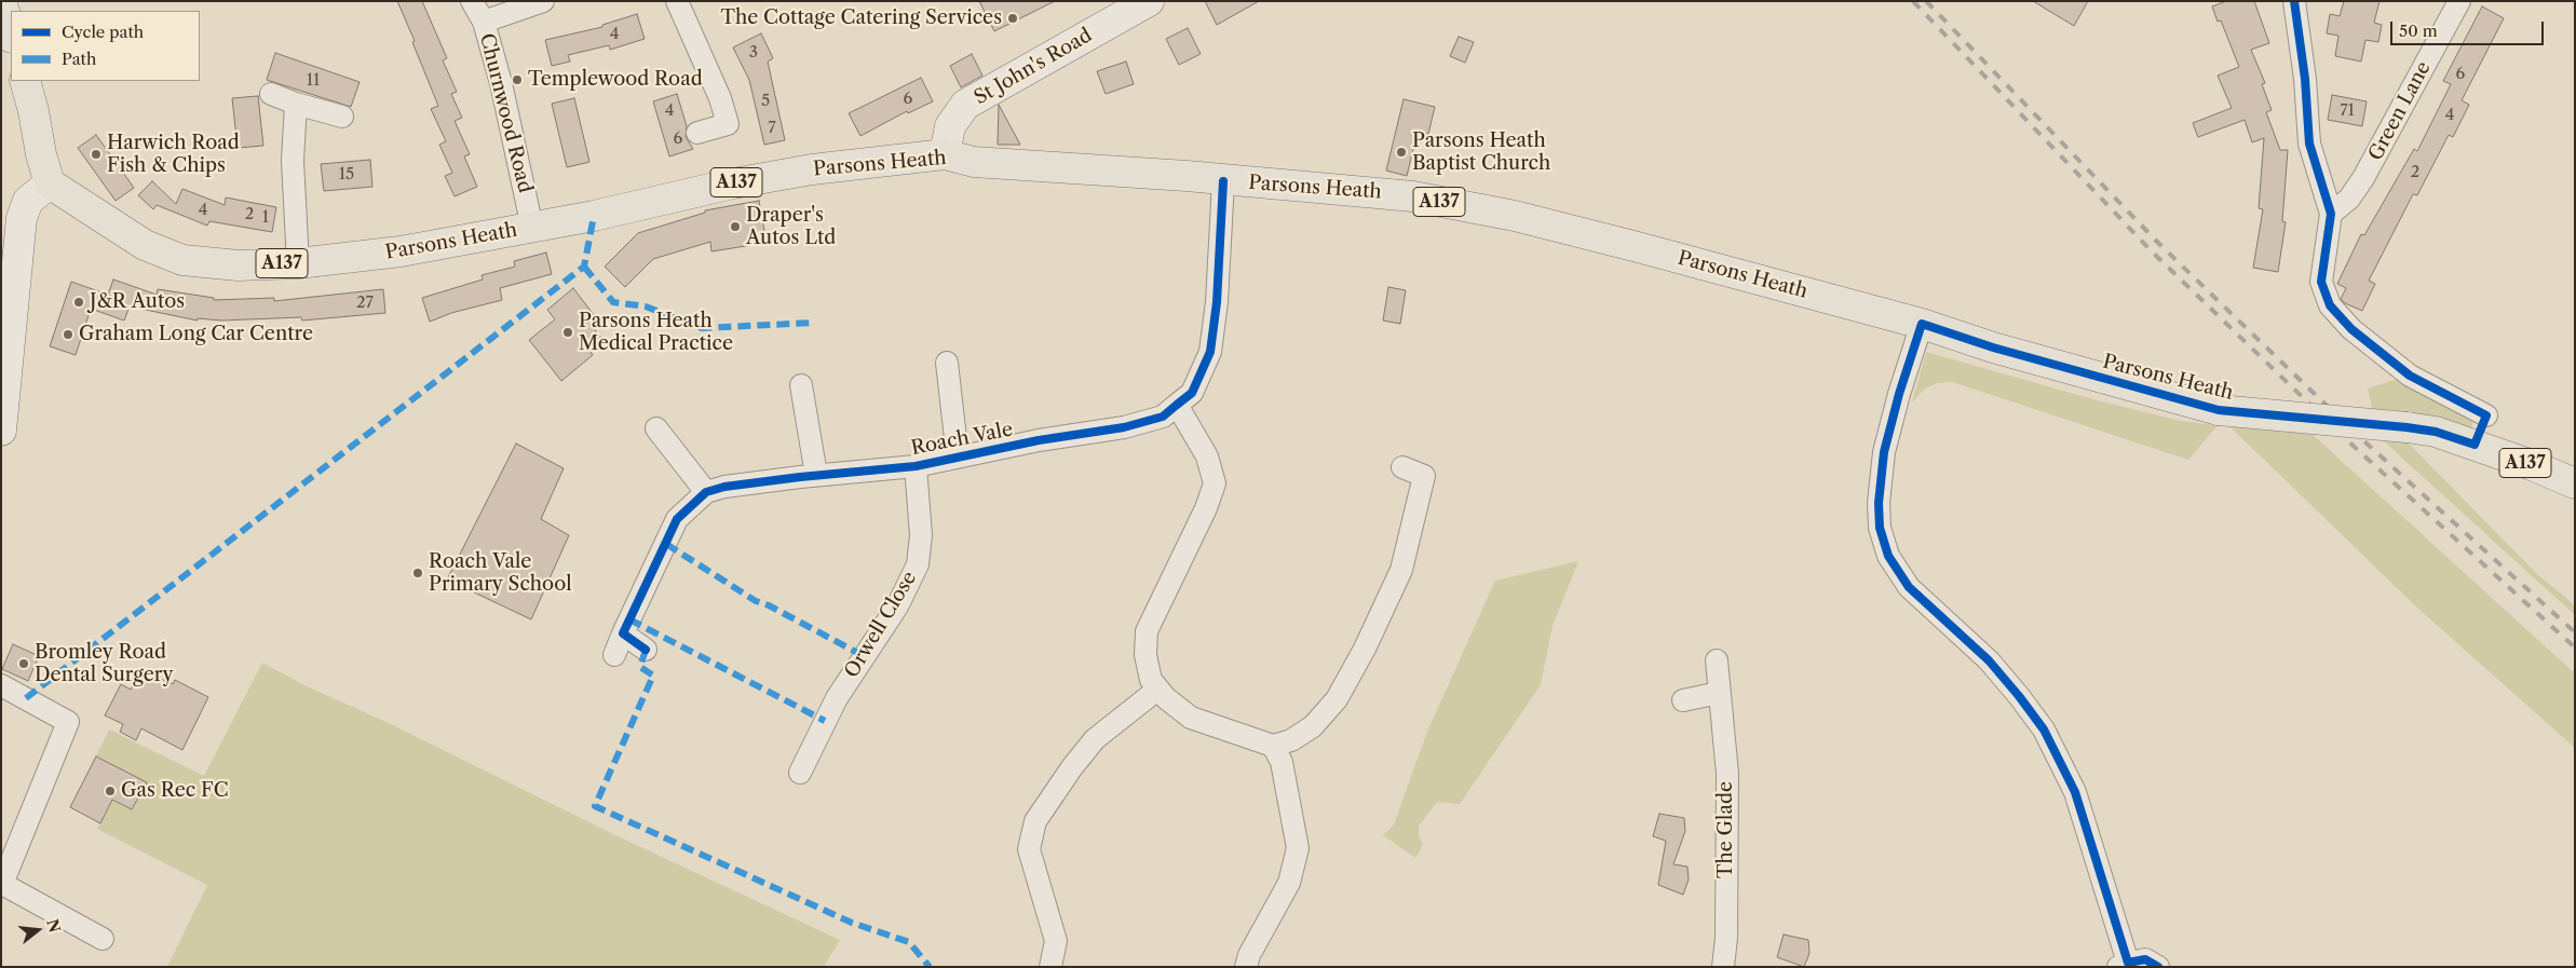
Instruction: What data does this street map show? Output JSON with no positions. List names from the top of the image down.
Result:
{
  "streets": {
    "main road": ["Parsons Heath", "A137"],
    "street": [
      "St John's Road",
      "Green Lane",
      "Churnwood Road",
      "Roach Vale",
      "Orwell Close",
      "The Glade"
    ]
  },
  "crossings": [
    ["St John's Road", "Parsons Heath"],
    ["Churnwood Road", "Parsons Heath"],
    ["Parsons Heath", "Roach Vale"],
    ["Roach Vale", "Orwell Close"]
  ],
  "places": [
    "The Cottage Catering Services",
    "Templewood Road",
    "Parsons Heath Baptist Church",
    "Harwich Road Fish & Chips",
    "Draper's Autos Ltd",
    "J&R Autos",
    "Parsons Heath Medical Practice",
    "Graham Long Car Centre",
    "Roach Vale Primary School",
    "Bromley Road Dental Surgery",
    "Gas Rec FC"
  ],
  "house_numbers": [
    "4",
    "3",
    "6",
    "11",
    "6",
    "5",
    "4",
    "71",
    "4",
    "7",
    "6",
    "2",
    "15",
    "4",
    "2",
    "1",
    "27"
  ],
  "legend": ["Cycle path", "Path"],
  "scale_bar": "50 m",
  "north": "right"
}
